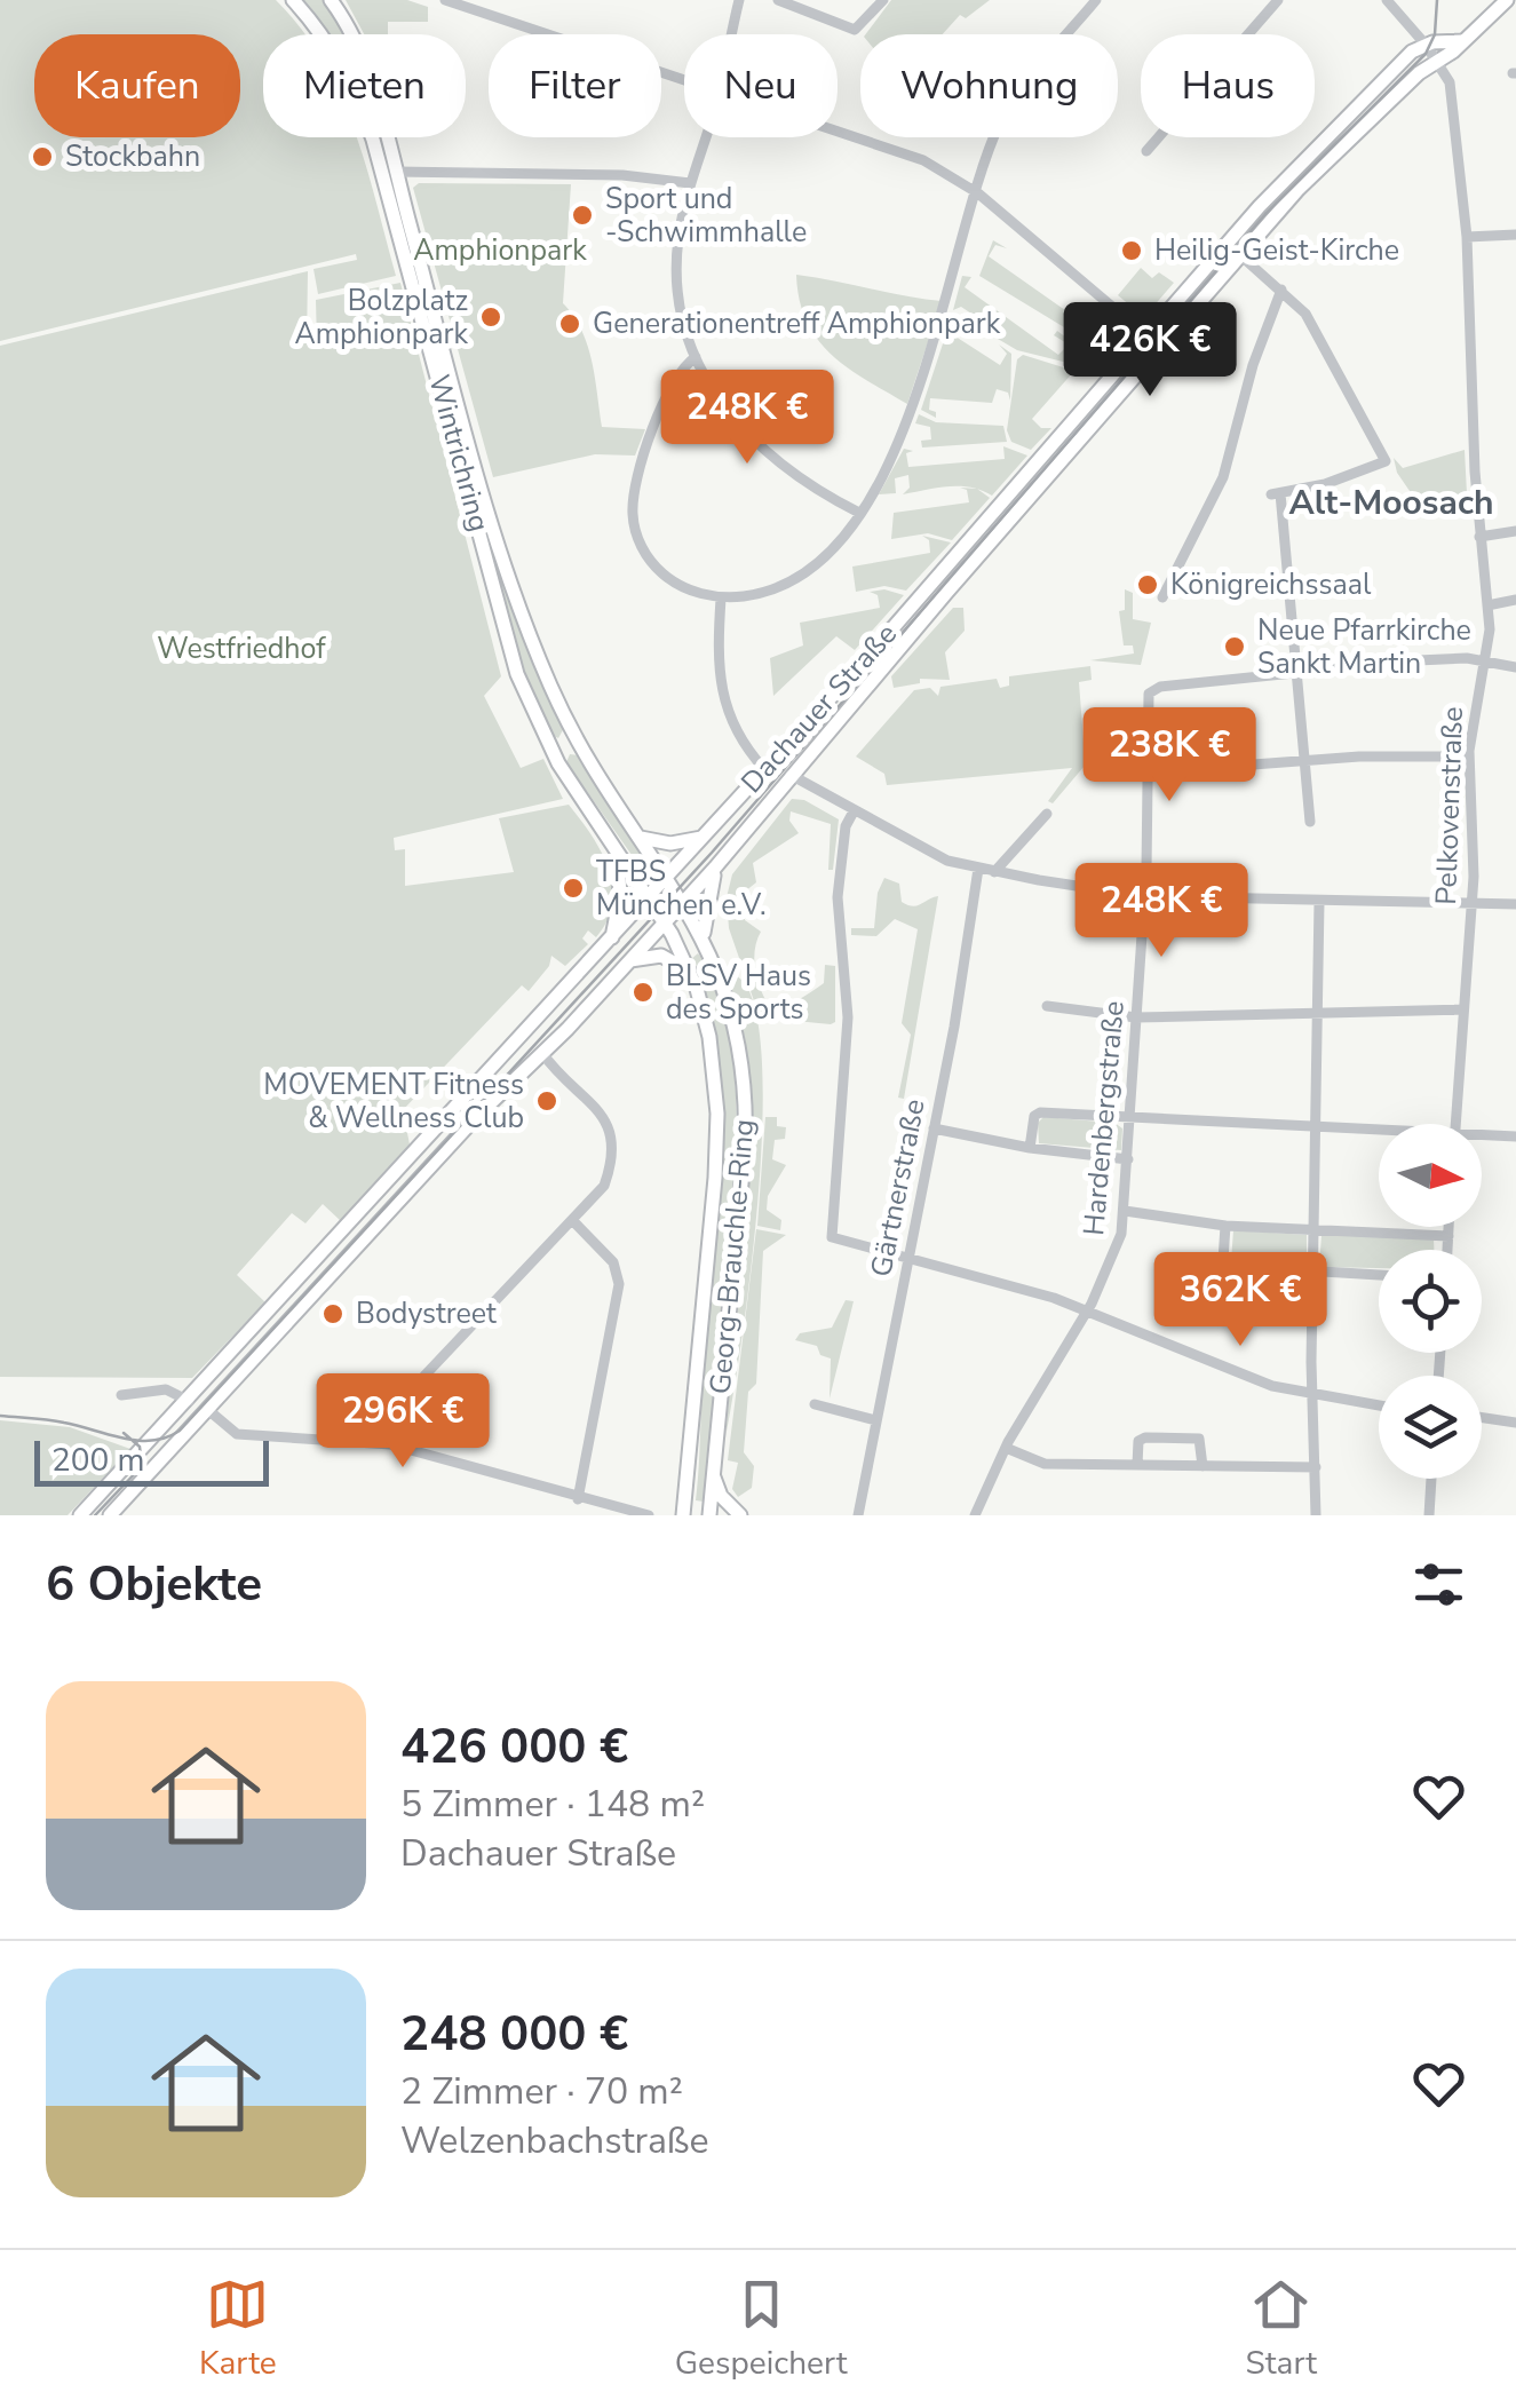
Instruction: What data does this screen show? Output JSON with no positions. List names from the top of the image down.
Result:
{
  "streets": {
    "main road": ["Wintrichring", "Dachauer Straße", "Georg-Brauchle-Ring"],
    "street": ["Pelkovenstraße", "Hardenbergstraße", "Gärtnerstraße"]
  },
  "crossings": [
    ["Wintrichring", "Dachauer Straße"],
    ["Wintrichring", "Georg-Brauchle-Ring"],
    ["Dachauer Straße", "Pelkovenstraße"],
    ["Dachauer Straße", "Georg-Brauchle-Ring"]
  ],
  "districts": ["Alt-Moosach"],
  "parks": ["Amphionpark", "Westfriedhof"],
  "places": [
    "Stockbahn",
    "Sport und -Schwimmhalle",
    "Heilig-Geist-Kirche",
    "Bolzplatz Amphionpark",
    "Generationentreff Amphionpark",
    "Königreichssaal",
    "Neue Pfarrkirche Sankt Martin",
    "TFBS München e.V.",
    "BLSV Haus des Sports",
    "MOVEMENT Fitness & Wellness Club",
    "Bodystreet"
  ],
  "scale_bar": "200 m",
  "north": "right",
  "page": {
    "chip": [
      "Kaufen",
      "Mieten",
      "Filter",
      "Neu",
      "Wohnung",
      "Haus"
    ],
    "price": [
      "426K €",
      "248K €",
      "238K €",
      "248K €",
      "362K €",
      "296K €"
    ],
    "scale": "200 m",
    "heading": "6 Objekte",
    "list": [
      {
        "name": "426 000 €",
        "note": "5 Zimmer · 148 m² · Dachauer Straße"
      },
      {
        "name": "248 000 €",
        "note": "2 Zimmer · 70 m² · Welzenbachstraße"
      }
    ],
    "tabs": ["Karte", "Gespeichert", "Start"]
  }
}
